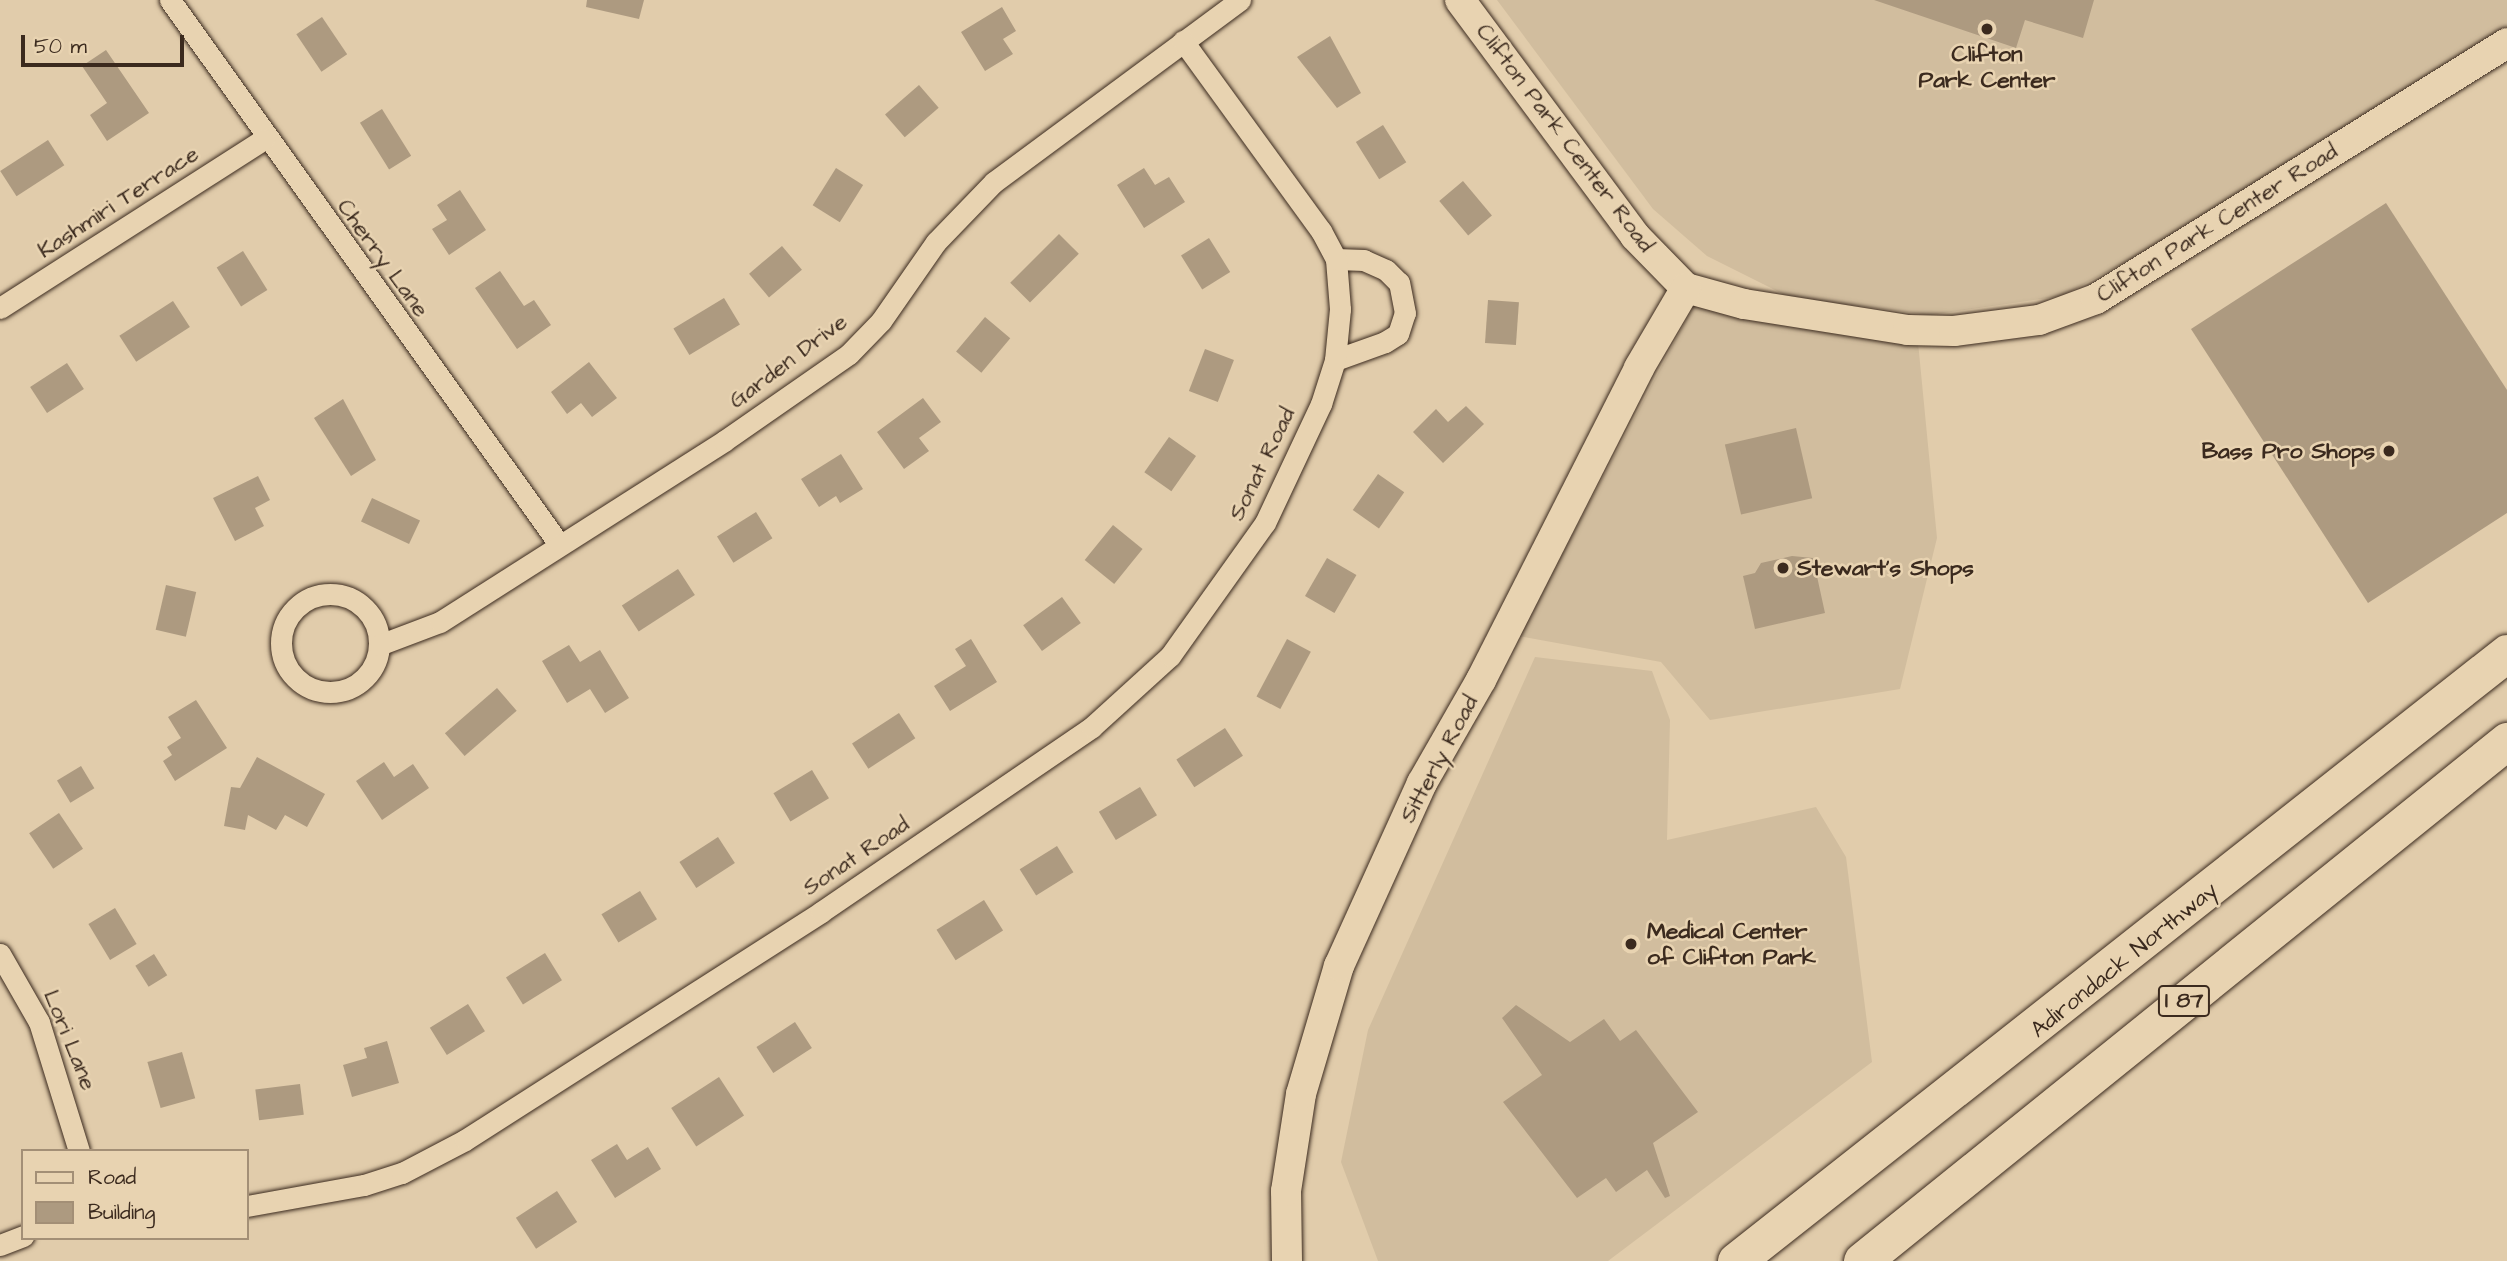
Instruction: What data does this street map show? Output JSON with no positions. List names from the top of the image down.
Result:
{
  "streets": {
    "highway": ["Adirondack Northway", "I 87"],
    "street": [
      "Clifton Park Center Road",
      "Kashmiri Terrace",
      "Cherry Lane",
      "Garden Drive",
      "Sonat Road",
      "Sitterly Road",
      "Lori Lane"
    ]
  },
  "crossings": [
    ["Clifton Park Center Road", "Sitterly Road"],
    ["Kashmiri Terrace", "Cherry Lane"],
    ["Cherry Lane", "Garden Drive"]
  ],
  "places": [
    "Clifton Park Center",
    "Bass Pro Shops",
    "Stewart's Shops",
    "Medical Center of Clifton Park"
  ],
  "legend": ["Road", "Building"],
  "scale_bar": "50 m"
}
